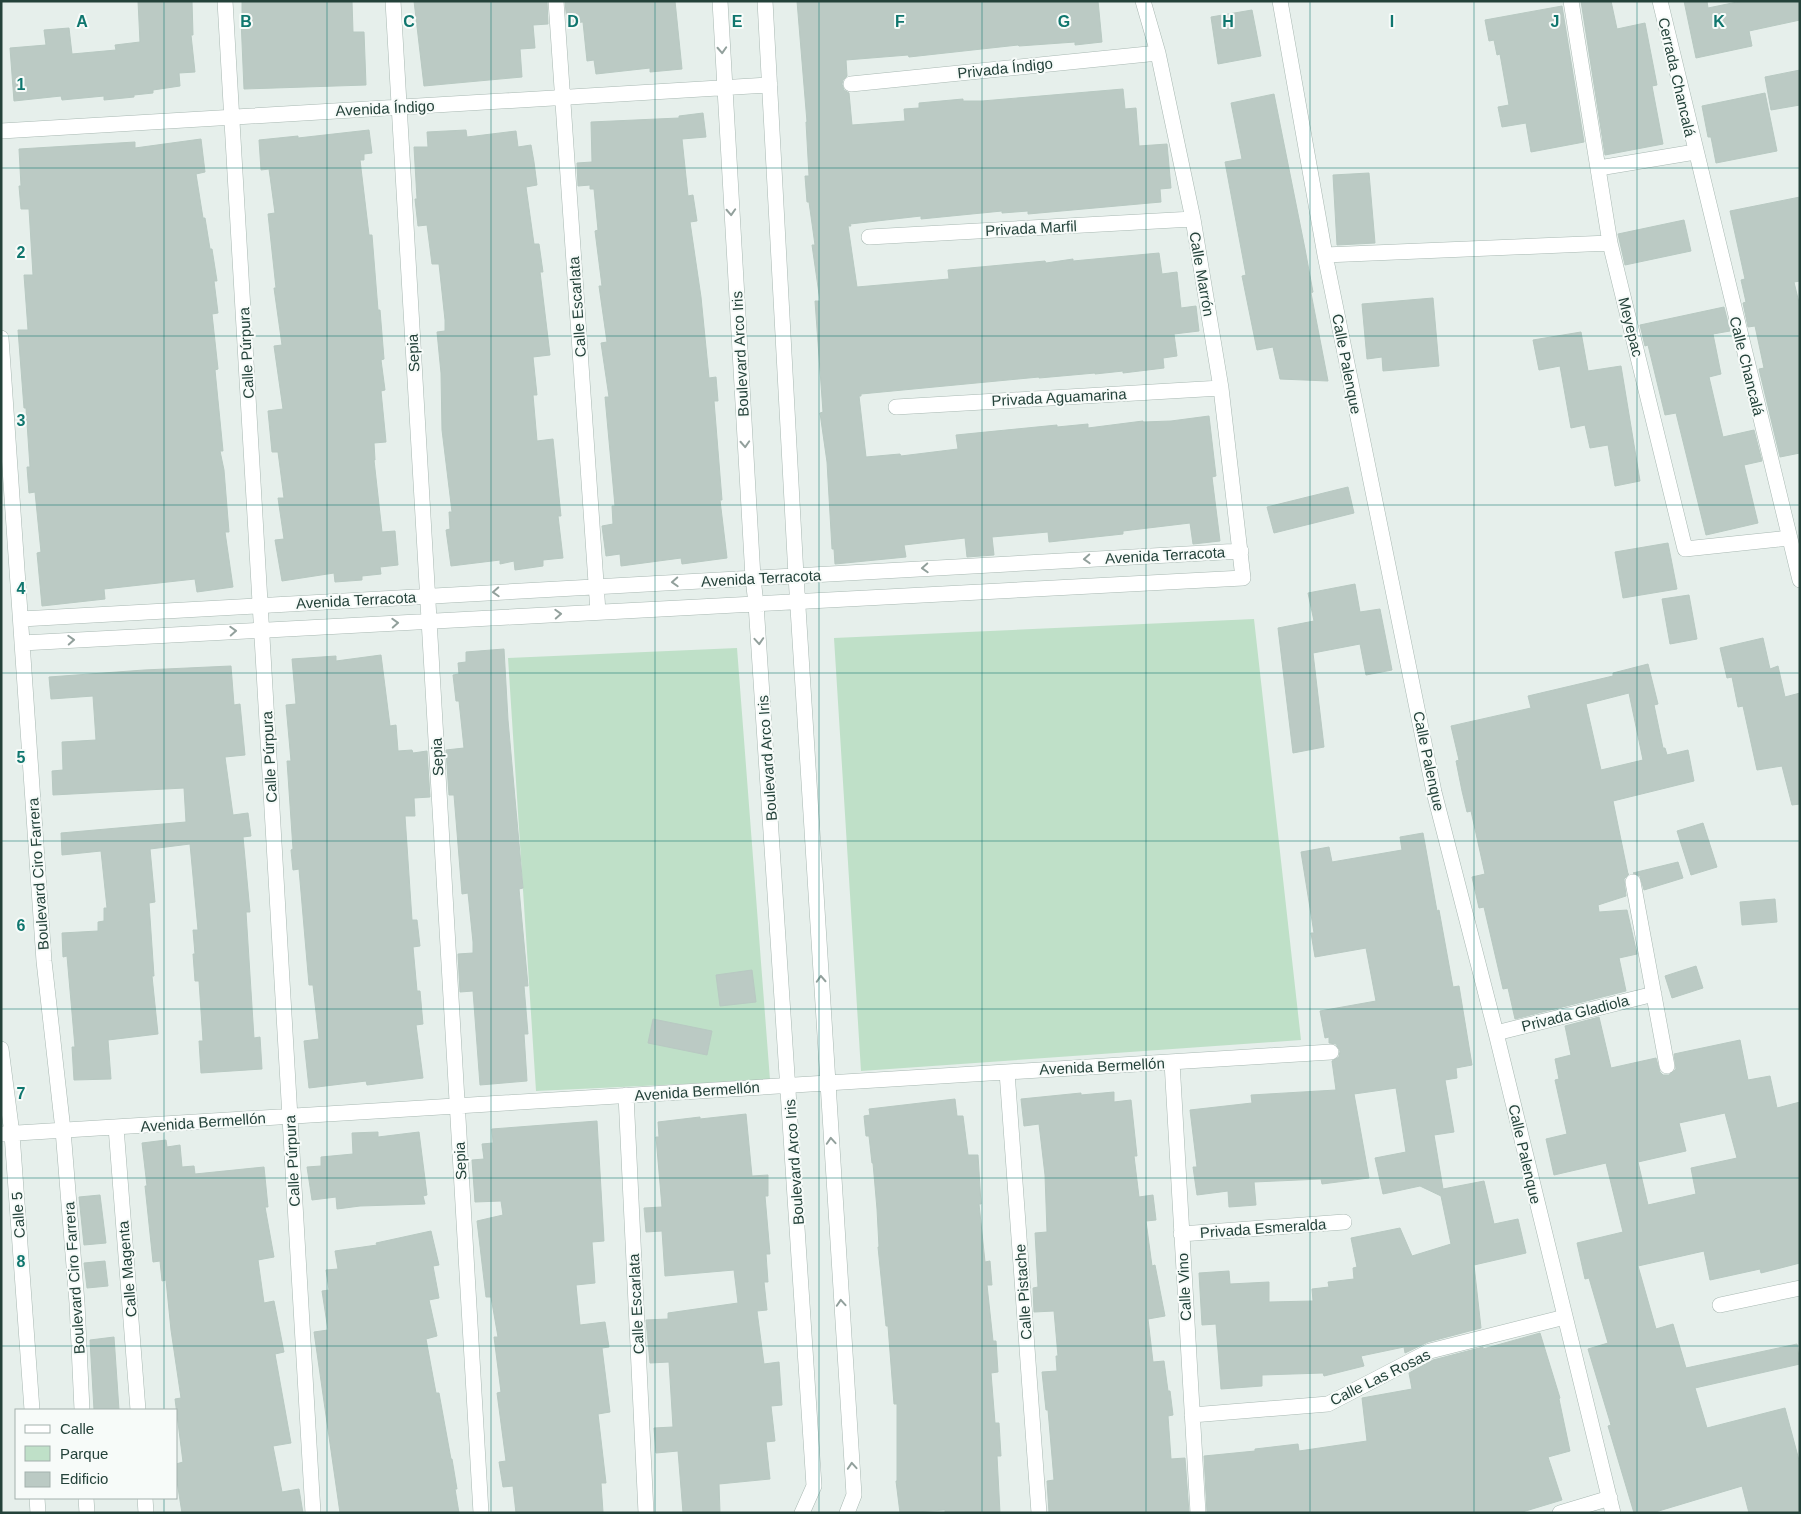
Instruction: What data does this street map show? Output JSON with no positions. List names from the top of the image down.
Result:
{
  "streets": {
    "street": [
      "Privada Índigo",
      "Cerrada Chancalá",
      "Avenida Índigo",
      "Privada Marfil",
      "Calle Marrón",
      "Calle Escarlata",
      "Meyepac",
      "Calle Púrpura",
      "Sepia",
      "Boulevard Arco Iris",
      "Calle Palenque",
      "Calle Chancalá",
      "Privada Aguamarina",
      "Avenida Terracota",
      "Boulevard Ciro Farrera",
      "Privada Gladiola",
      "Avenida Bermellón",
      "Calle 5",
      "Privada Esmeralda",
      "Calle Magenta",
      "Calle Vino",
      "Calle Pistache",
      "Calle Las Rosas"
    ]
  },
  "crossings": [
    ["Privada Índigo", "Calle Marrón"],
    ["Cerrada Chancalá", "Calle Chancalá"],
    ["Avenida Índigo", "Calle Escarlata"],
    ["Avenida Índigo", "Calle Púrpura"],
    ["Avenida Índigo", "Sepia"],
    ["Avenida Índigo", "Boulevard Arco Iris"],
    ["Privada Marfil", "Calle Marrón"],
    ["Calle Marrón", "Privada Aguamarina"],
    ["Calle Marrón", "Avenida Terracota"],
    ["Calle Escarlata", "Avenida Terracota"],
    ["Calle Escarlata", "Avenida Bermellón"],
    ["Meyepac", "Calle Chancalá"],
    ["Calle Púrpura", "Avenida Terracota"],
    ["Calle Púrpura", "Avenida Bermellón"],
    ["Sepia", "Avenida Terracota"],
    ["Sepia", "Avenida Bermellón"],
    ["Boulevard Arco Iris", "Avenida Terracota"],
    ["Boulevard Arco Iris", "Avenida Bermellón"],
    ["Calle Palenque", "Privada Gladiola"],
    ["Calle Palenque", "Calle Las Rosas"],
    ["Avenida Terracota", "Boulevard Ciro Farrera"],
    ["Boulevard Ciro Farrera", "Avenida Bermellón"],
    ["Avenida Bermellón", "Calle 5"],
    ["Avenida Bermellón", "Calle Magenta"],
    ["Avenida Bermellón", "Calle Vino"],
    ["Avenida Bermellón", "Calle Pistache"],
    ["Privada Esmeralda", "Calle Vino"],
    ["Calle Vino", "Calle Las Rosas"]
  ],
  "legend": ["Calle", "Parque", "Edificio"],
  "grid": {
    "columns": [
      "A",
      "B",
      "C",
      "D",
      "E",
      "F",
      "G",
      "H",
      "I",
      "J",
      "K"
    ],
    "rows": [
      "1",
      "2",
      "3",
      "4",
      "5",
      "6",
      "7",
      "8"
    ]
  }
}
